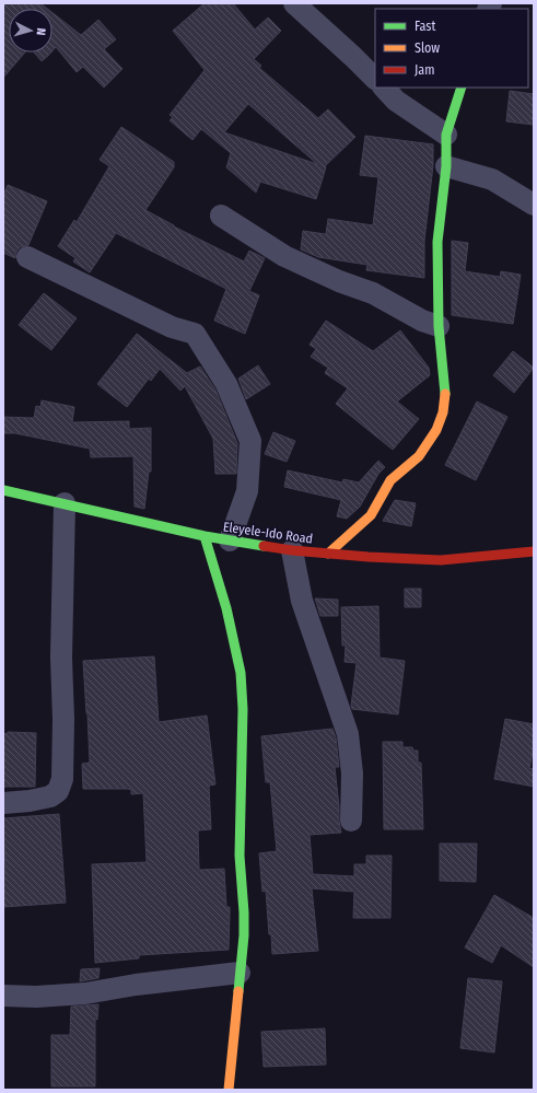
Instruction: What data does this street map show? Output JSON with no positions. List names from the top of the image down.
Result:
{
  "streets": {
    "street": ["Eleyele-Ido Road"]
  },
  "legend": ["Fast", "Slow", "Jam"],
  "north": "right"
}
